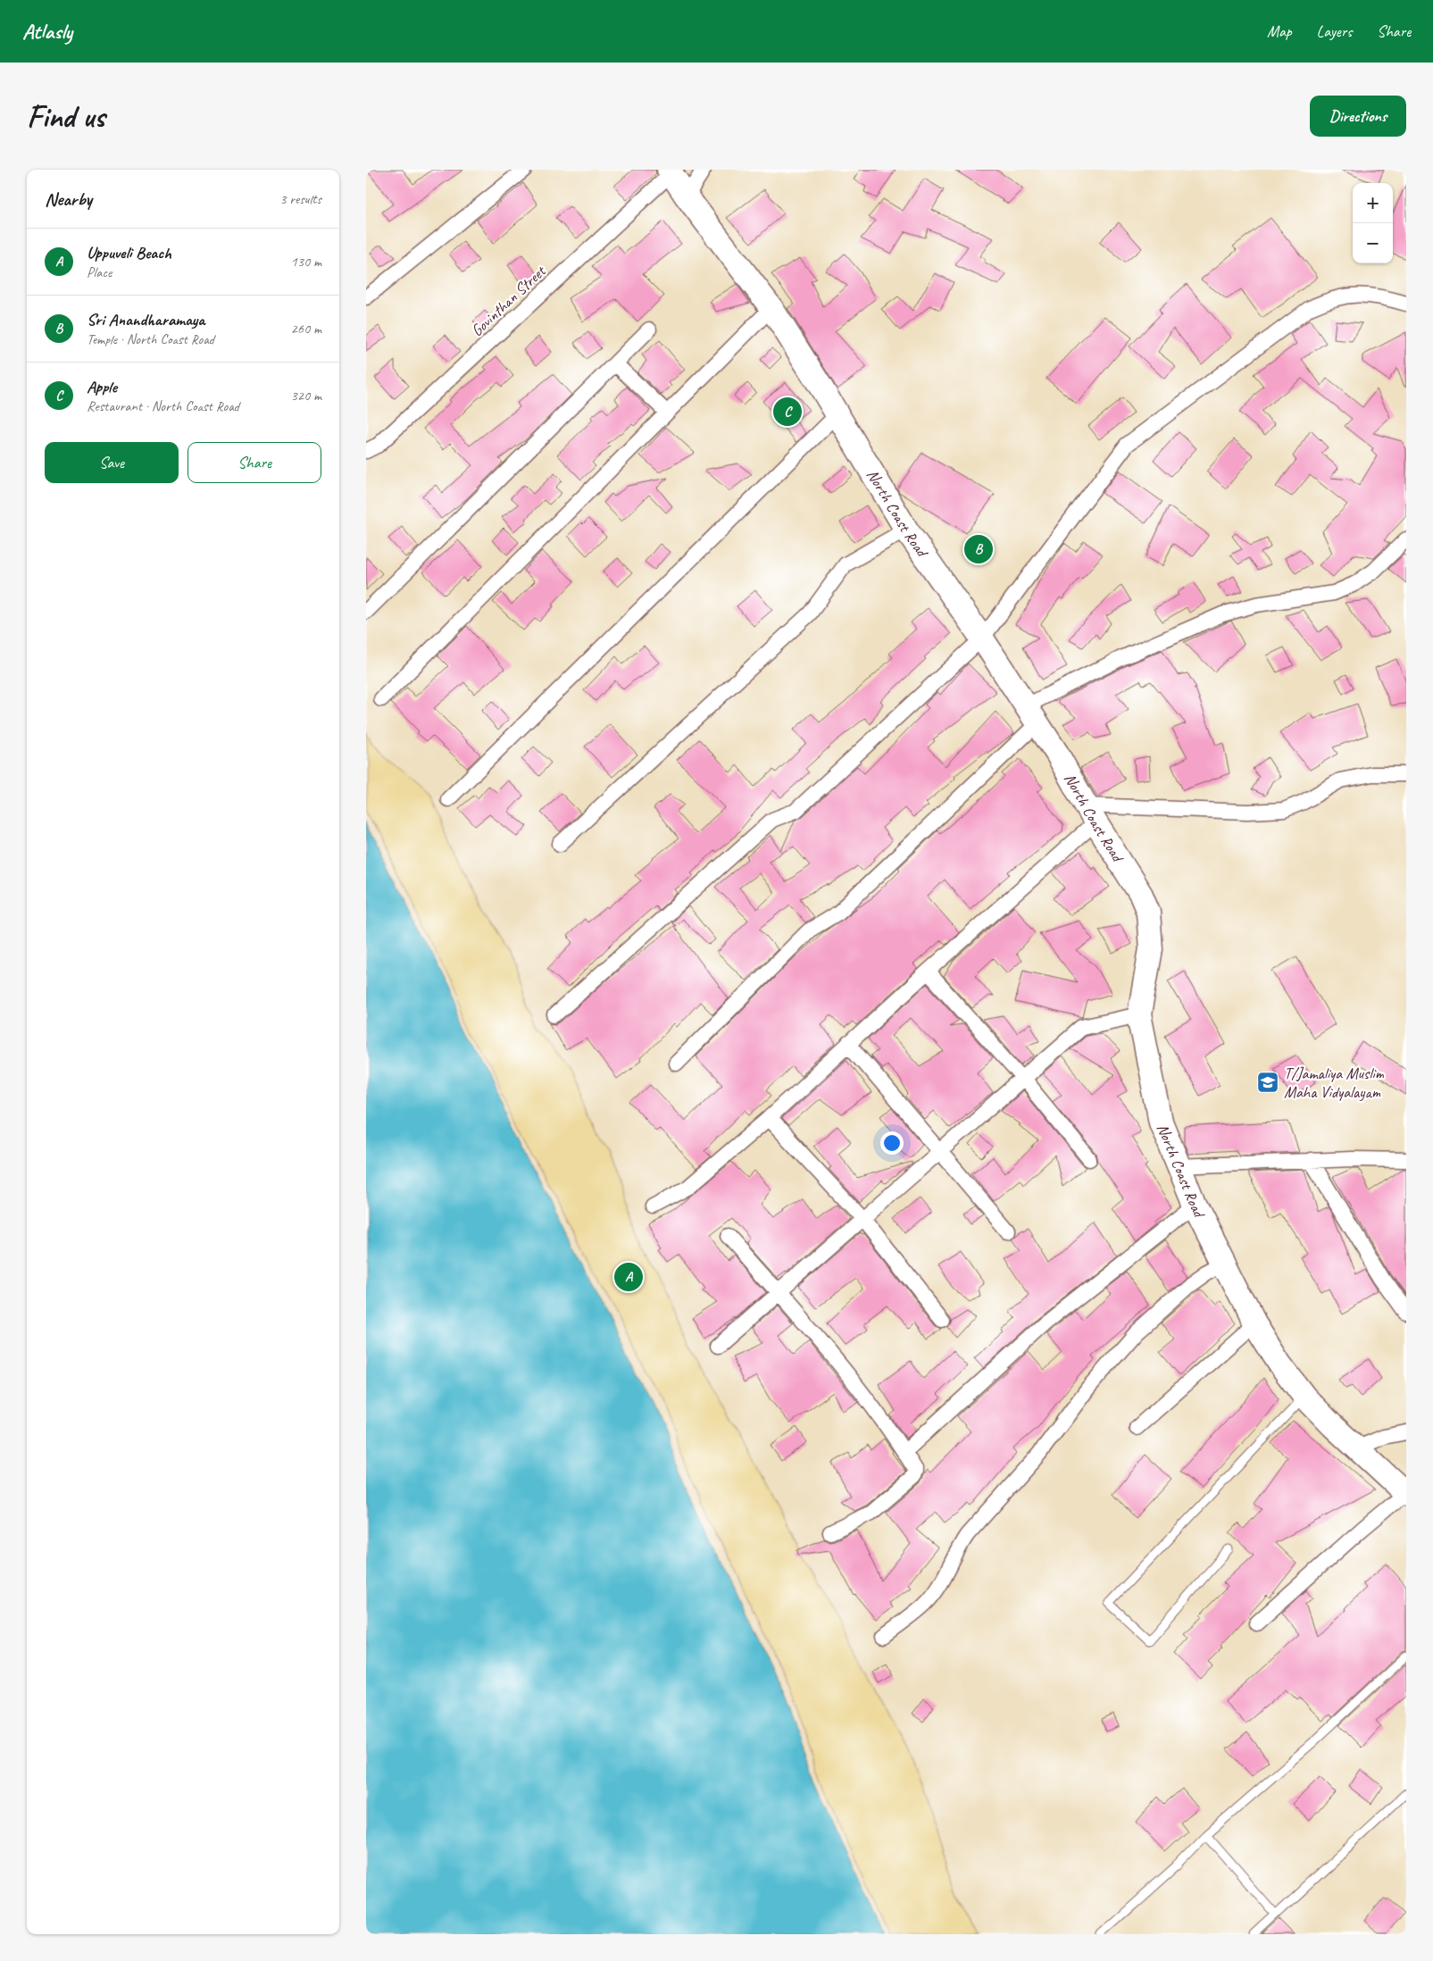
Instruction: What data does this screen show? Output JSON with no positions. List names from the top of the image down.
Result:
{
  "streets": {
    "main road": ["North Coast Road"],
    "street": ["Govinthan Street"]
  },
  "crossings": [
    ["Govinthan Street", "North Coast Road"]
  ],
  "places": {
    "school or university": ["T/Jamaliya Muslim Maha Vidyalayam"]
  },
  "page": {
    "header": "Atlasly",
    "nav": ["Map", "Layers", "Share"],
    "buttons": [
      "Directions",
      ["Save", "Share"]
    ],
    "title": "Find us",
    "heading": ["Nearby", "3 results"],
    "map_buttons": ["+", "−"],
    "list": [
      {
        "mark": "A",
        "name": "Uppuveli Beach",
        "note": "Place",
        "value": "130 m"
      },
      {
        "mark": "B",
        "name": "Sri Anandharamaya",
        "note": "Temple · North Coast Road",
        "value": "260 m"
      },
      {
        "mark": "C",
        "name": "Apple",
        "note": "Restaurant · North Coast Road",
        "value": "320 m"
      }
    ],
    "pins": ["C", "B", "A"]
  }
}
